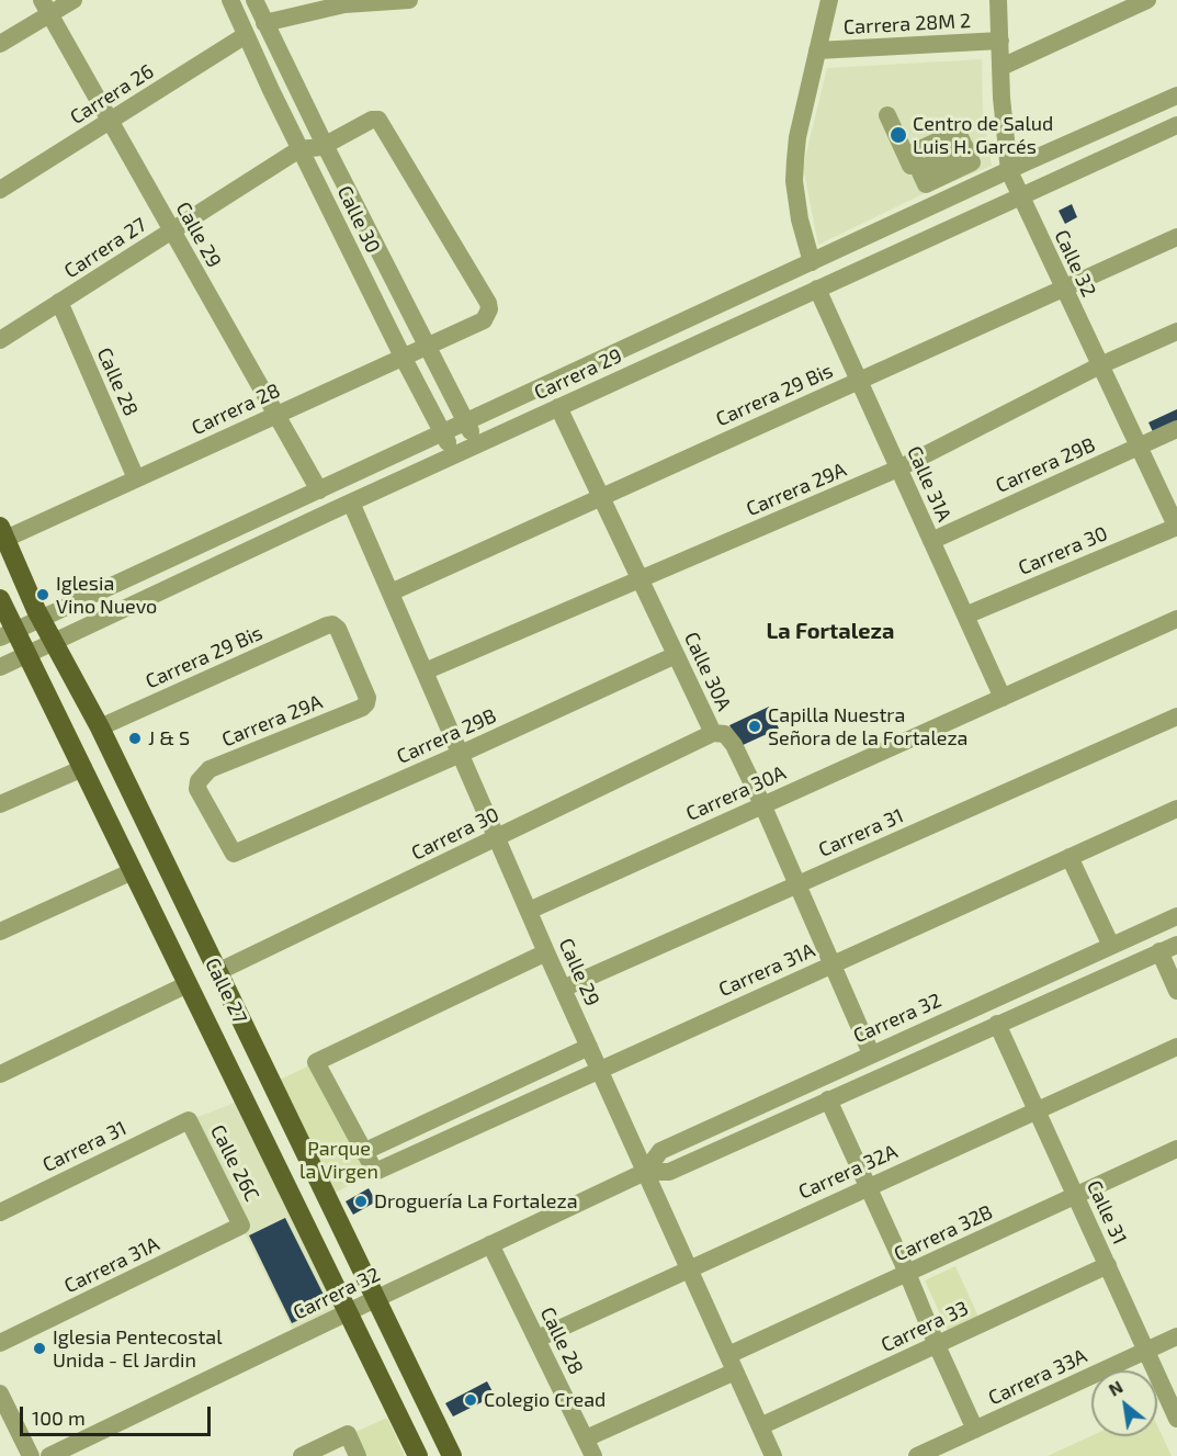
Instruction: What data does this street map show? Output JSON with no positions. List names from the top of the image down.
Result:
{
  "streets": {
    "main road": ["Calle 27"],
    "street": [
      "Carrera 28M 2",
      "Carrera 26",
      "Calle 30",
      "Calle 29",
      "Carrera 27",
      "Calle 32",
      "Carrera 29",
      "Calle 28",
      "Carrera 29 Bis",
      "Carrera 28",
      "Carrera 29B",
      "Calle 31A",
      "Carrera 29A",
      "Carrera 30",
      "Calle 30A",
      "Carrera 30A",
      "Carrera 31",
      "Carrera 31A",
      "Carrera 32",
      "Calle 26C",
      "Carrera 32A",
      "Calle 31",
      "Carrera 32B",
      "Carrera 33",
      "Carrera 33A"
    ]
  },
  "crossings": [
    ["Carrera 28M 2", "Calle 32"],
    ["Carrera 26", "Calle 30"],
    ["Carrera 26", "Calle 29"],
    ["Calle 30", "Carrera 27"],
    ["Calle 30", "Carrera 29"],
    ["Calle 30", "Carrera 28"],
    ["Calle 29", "Carrera 27"],
    ["Calle 29", "Carrera 29"],
    ["Calle 29", "Carrera 29 Bis"],
    ["Calle 29", "Carrera 28"],
    ["Calle 29", "Carrera 29B"],
    ["Calle 29", "Carrera 29A"],
    ["Calle 29", "Carrera 30"],
    ["Calle 29", "Carrera 30A"],
    ["Calle 29", "Carrera 31"],
    ["Calle 29", "Carrera 31A"],
    ["Calle 29", "Carrera 32"],
    ["Calle 29", "Carrera 32A"],
    ["Calle 29", "Carrera 32B"],
    ["Calle 29", "Carrera 33"],
    ["Carrera 27", "Calle 28"],
    ["Calle 32", "Carrera 29"],
    ["Calle 32", "Carrera 29 Bis"],
    ["Calle 32", "Carrera 29B"],
    ["Calle 32", "Carrera 29A"],
    ["Calle 32", "Carrera 30"],
    ["Carrera 29", "Calle 31A"],
    ["Carrera 29", "Calle 30A"],
    ["Carrera 29", "Calle 27"],
    ["Calle 28", "Carrera 28"],
    ["Calle 28", "Carrera 32"],
    ["Calle 28", "Carrera 32A"],
    ["Calle 28", "Carrera 32B"],
    ["Carrera 29 Bis", "Calle 31A"],
    ["Carrera 29 Bis", "Carrera 29A"],
    ["Carrera 29 Bis", "Calle 30A"],
    ["Carrera 29 Bis", "Calle 27"],
    ["Carrera 28", "Calle 27"],
    ["Carrera 29B", "Calle 31A"],
    ["Carrera 29B", "Carrera 29A"],
    ["Carrera 29B", "Calle 30A"],
    ["Calle 31A", "Carrera 29A"],
    ["Calle 31A", "Carrera 30"],
    ["Calle 31A", "Carrera 30A"],
    ["Carrera 29A", "Calle 30A"],
    ["Carrera 30", "Calle 30A"],
    ["Carrera 30", "Calle 27"],
    ["Calle 30A", "Carrera 30A"],
    ["Calle 30A", "Carrera 31"],
    ["Calle 30A", "Carrera 31A"],
    ["Calle 30A", "Carrera 32"],
    ["Carrera 31", "Calle 26C"],
    ["Carrera 31A", "Calle 26C"],
    ["Calle 27", "Carrera 32"],
    ["Carrera 32", "Calle 31"],
    ["Carrera 32A", "Calle 31"],
    ["Calle 31", "Carrera 32B"],
    ["Calle 31", "Carrera 33"],
    ["Calle 31", "Carrera 33A"]
  ],
  "districts": ["La Fortaleza"],
  "parks": ["Parque la Virgen"],
  "places": [
    "Centro de Salud Luis H. Garcés",
    "Iglesia Vino Nuevo",
    "Capilla Nuestra Señora de la Fortaleza",
    "J & S",
    "Droguería La Fortaleza",
    "Iglesia Pentecostal Unida - El Jardin",
    "Colegio Cread"
  ],
  "scale_bar": "100 m",
  "north": "top left"
}
